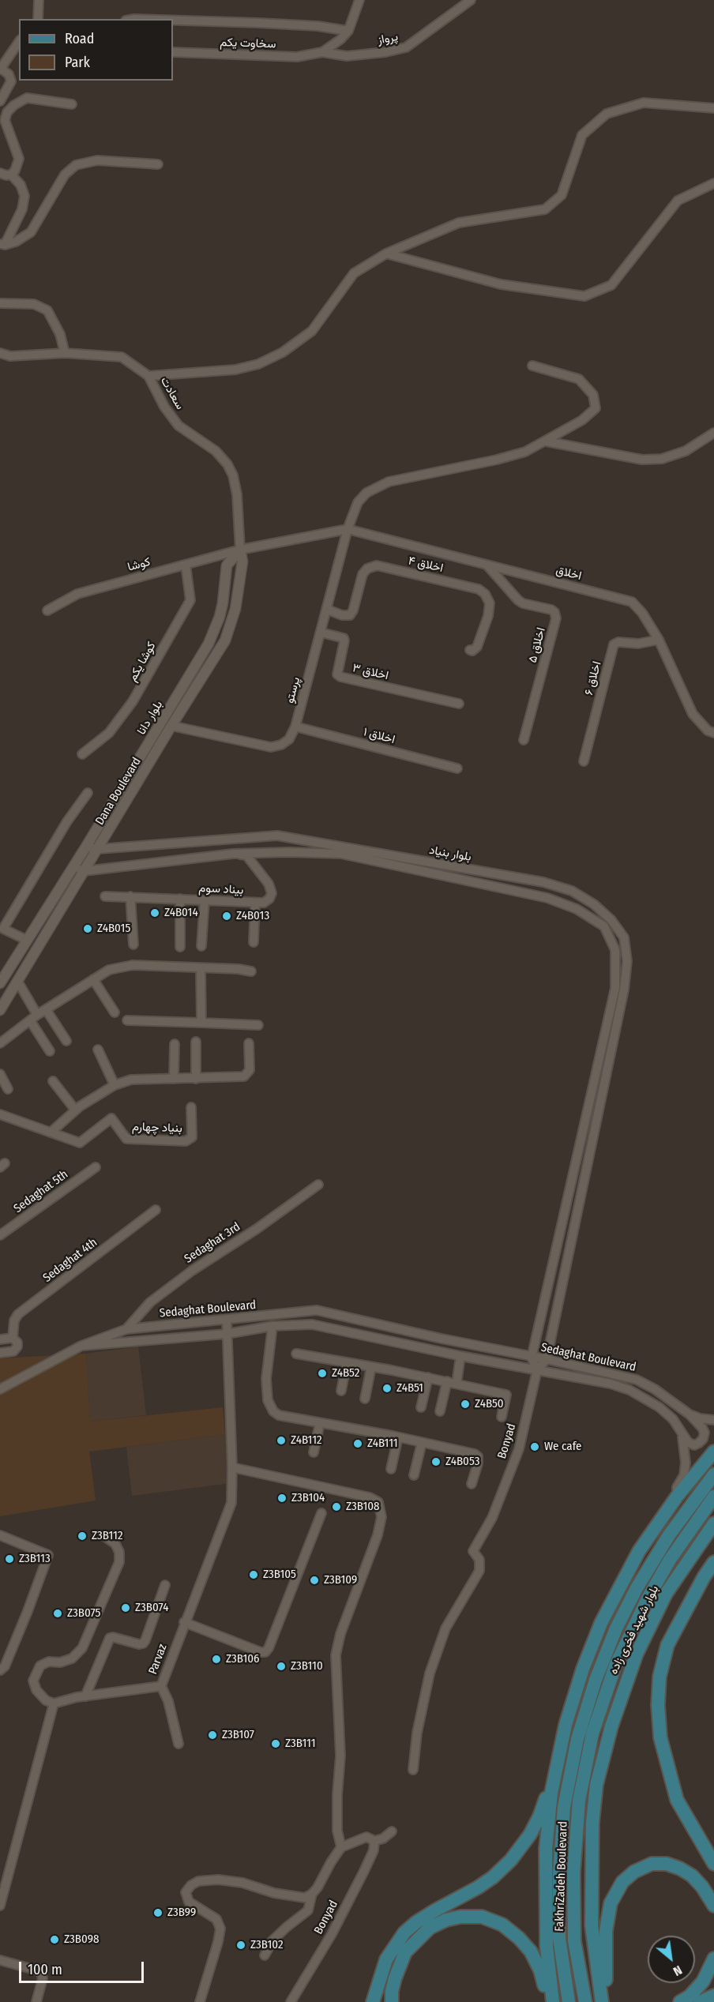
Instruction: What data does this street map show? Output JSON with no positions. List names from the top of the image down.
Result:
{
  "streets": {
    "main road": ["بلوار شهید فخری زاده", "FakhriZadeh Boulevard"],
    "street": [
      "پرواز",
      "سخاوت یکم",
      "سعادت",
      "کوشا",
      "اخلاق ۴",
      "اخلاق",
      "اخلاق ۵",
      "کوشا یکم",
      "اخلاق ۳",
      "اخلاق ۶",
      "پرستو",
      "بلوار دانا",
      "اخلاق ۱",
      "Dana Boulevard",
      "بلوار بنیاد",
      "بیناد سوم",
      "بنیاد چهارم",
      "Sedaghat 5th",
      "Sedaghat 3rd",
      "Sedaghat 4th",
      "Sedaghat Boulevard",
      "Bonyad",
      "Parvaz"
    ]
  },
  "crossings": [
    ["پرواز", "سخاوت یکم"],
    ["سعادت", "کوشا"],
    ["سعادت", "بلوار دانا"],
    ["سعادت", "Dana Boulevard"],
    ["کوشا", "کوشا یکم"],
    ["کوشا", "بلوار دانا"],
    ["کوشا", "Dana Boulevard"],
    ["اخلاق ۴", "پرستو"],
    ["اخلاق", "اخلاق ۵"],
    ["اخلاق", "اخلاق ۶"],
    ["اخلاق", "پرستو"],
    ["اخلاق ۳", "پرستو"],
    ["پرستو", "اخلاق ۱"],
    ["پرستو", "Dana Boulevard"],
    ["بلوار دانا", "Dana Boulevard"],
    ["بلوار دانا", "بلوار بنیاد"],
    ["Dana Boulevard", "بلوار بنیاد"],
    ["بلوار بنیاد", "بیناد سوم"],
    ["بلوار بنیاد", "Sedaghat Boulevard"],
    ["Sedaghat 3rd", "Sedaghat Boulevard"],
    ["Sedaghat Boulevard", "Bonyad"],
    ["Sedaghat Boulevard", "Parvaz"]
  ],
  "places": [
    "Z4B014",
    "Z4B013",
    "Z4B015",
    "Z4B52",
    "Z4B51",
    "Z4B50",
    "Z4B112",
    "Z4B111",
    "We cafe",
    "Z4B053",
    "Z3B104",
    "Z3B108",
    "Z3B112",
    "Z3B113",
    "Z3B105",
    "Z3B109",
    "Z3B074",
    "Z3B075",
    "Z3B106",
    "Z3B110",
    "Z3B107",
    "Z3B111",
    "Z3B99",
    "Z3B098",
    "Z3B102"
  ],
  "legend": ["Road", "Park"],
  "scale_bar": "100 m",
  "north": "bottom right"
}
